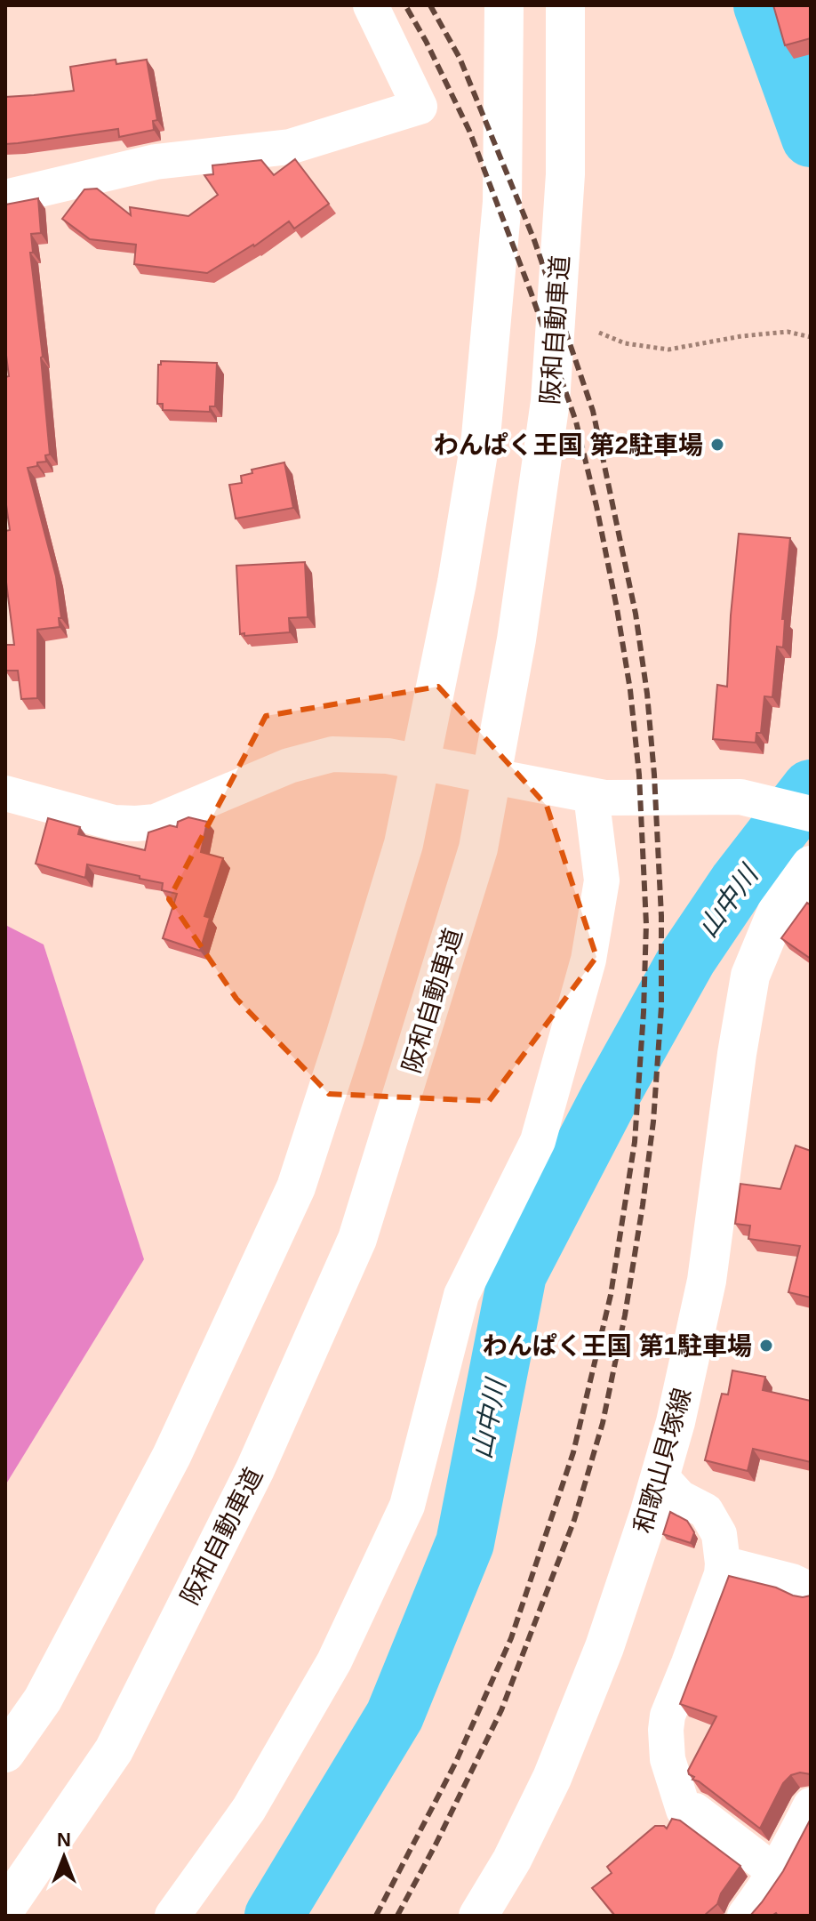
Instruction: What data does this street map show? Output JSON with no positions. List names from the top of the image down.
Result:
{
  "streets": {
    "main road": ["阪和自動車道", "和歌山貝塚線"]
  },
  "water": ["山中川"],
  "places": ["わんぱく王国 第2駐車場", "わんぱく王国 第1駐車場"],
  "north": "top"
}
